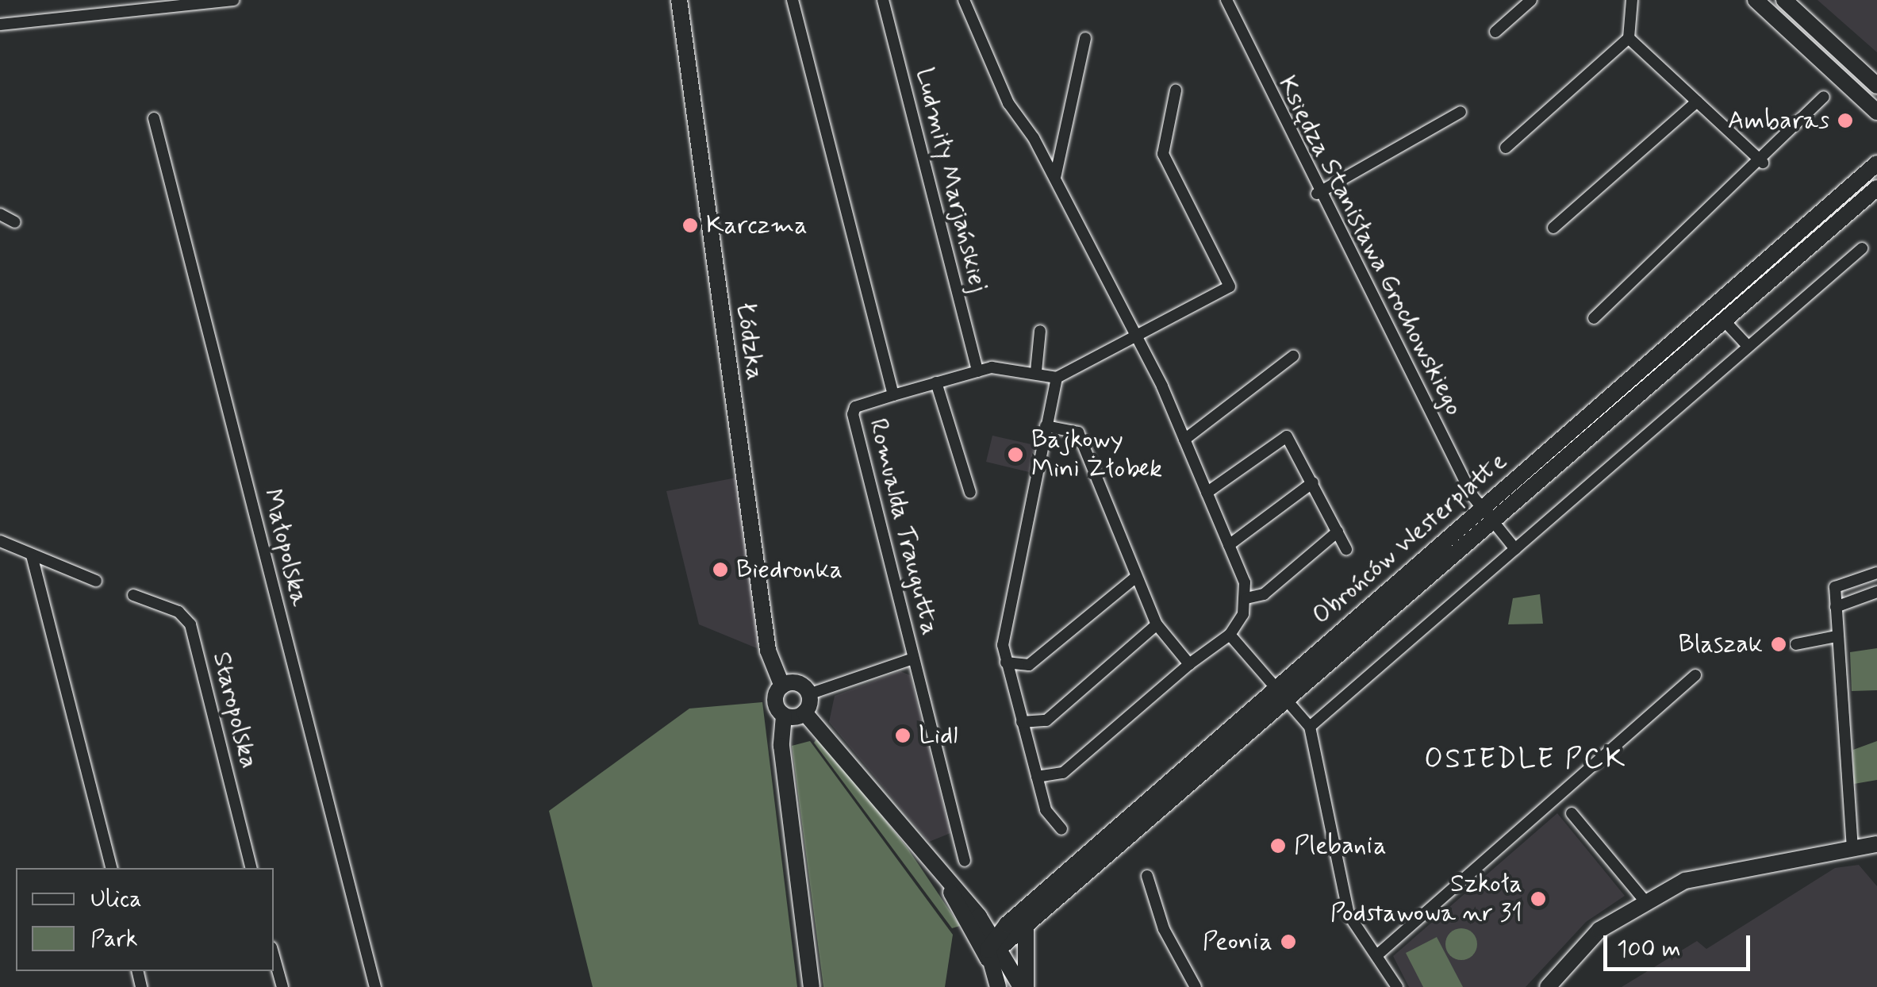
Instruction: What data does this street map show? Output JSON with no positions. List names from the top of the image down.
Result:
{
  "streets": {
    "main road": ["Łódzka", "Obrońców Westerplatte"],
    "street": [
      "Ludmiły Marjańskiej",
      "Księdza Stanisława Grochowskiego",
      "Romualda Traugutta",
      "Małopolska",
      "Staropolska"
    ]
  },
  "crossings": [
    ["Księdza Stanisława Grochowskiego", "Obrońców Westerplatte"]
  ],
  "districts": ["OSIEDLE PCK"],
  "places": [
    "Ambaras",
    "Karczma",
    "Bajkowy Mini Żłobek",
    "Biedronka",
    "Blaszak",
    "Lidl",
    "Plebania",
    "Szkoła Podstawowa nr 31",
    "Peonia"
  ],
  "legend": ["Ulica", "Park"],
  "scale_bar": "100 m"
}
